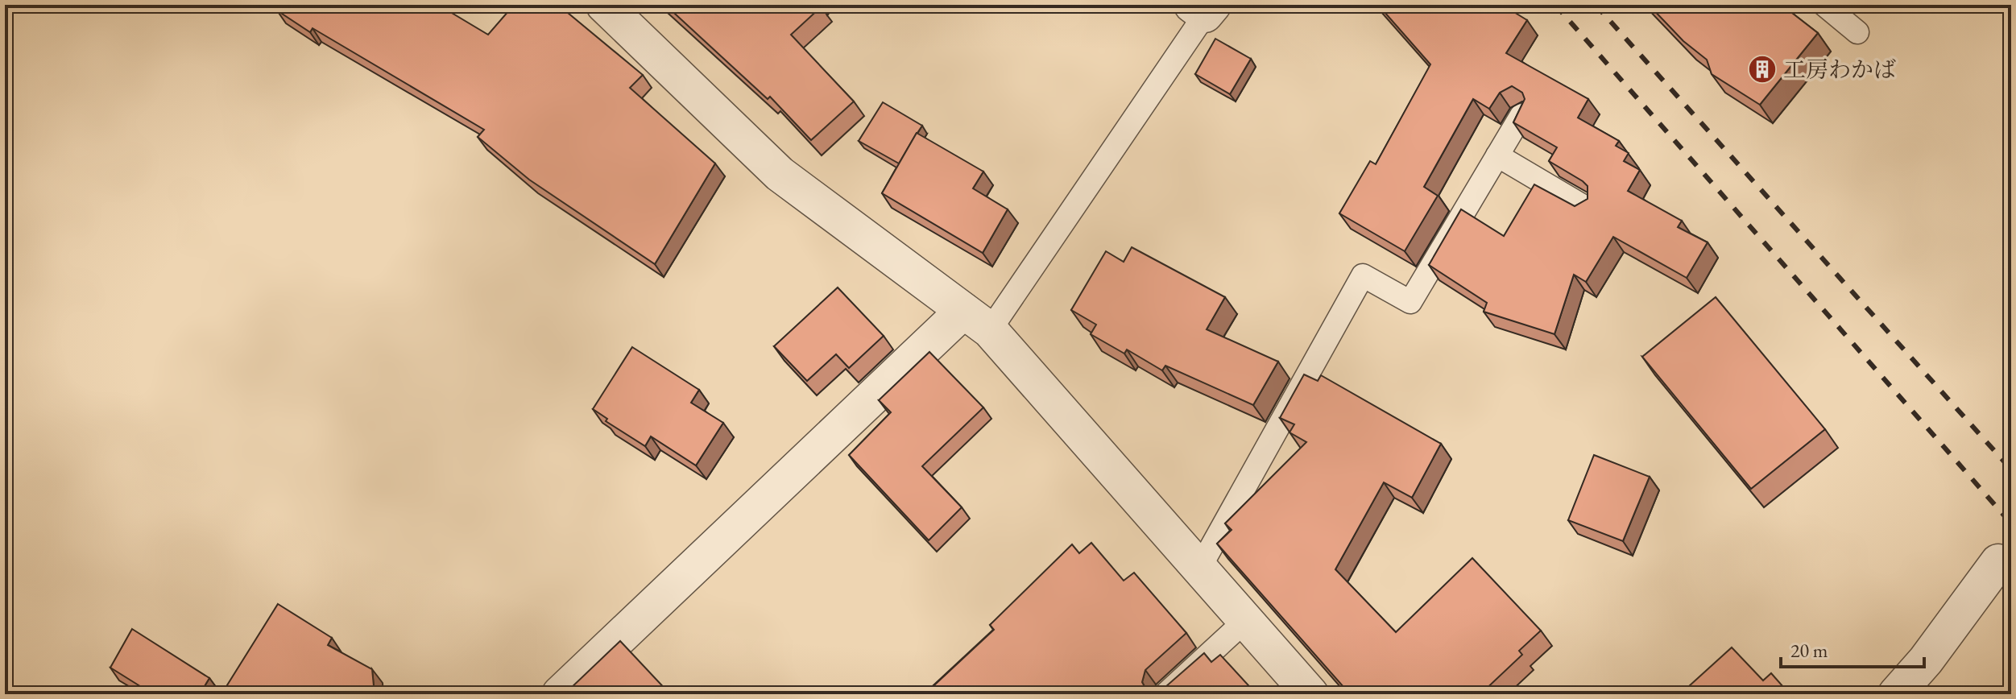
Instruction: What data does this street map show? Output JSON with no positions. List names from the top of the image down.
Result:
{
  "places": {
    "building": ["工房わかば"]
  },
  "scale_bar": "20 m"
}
